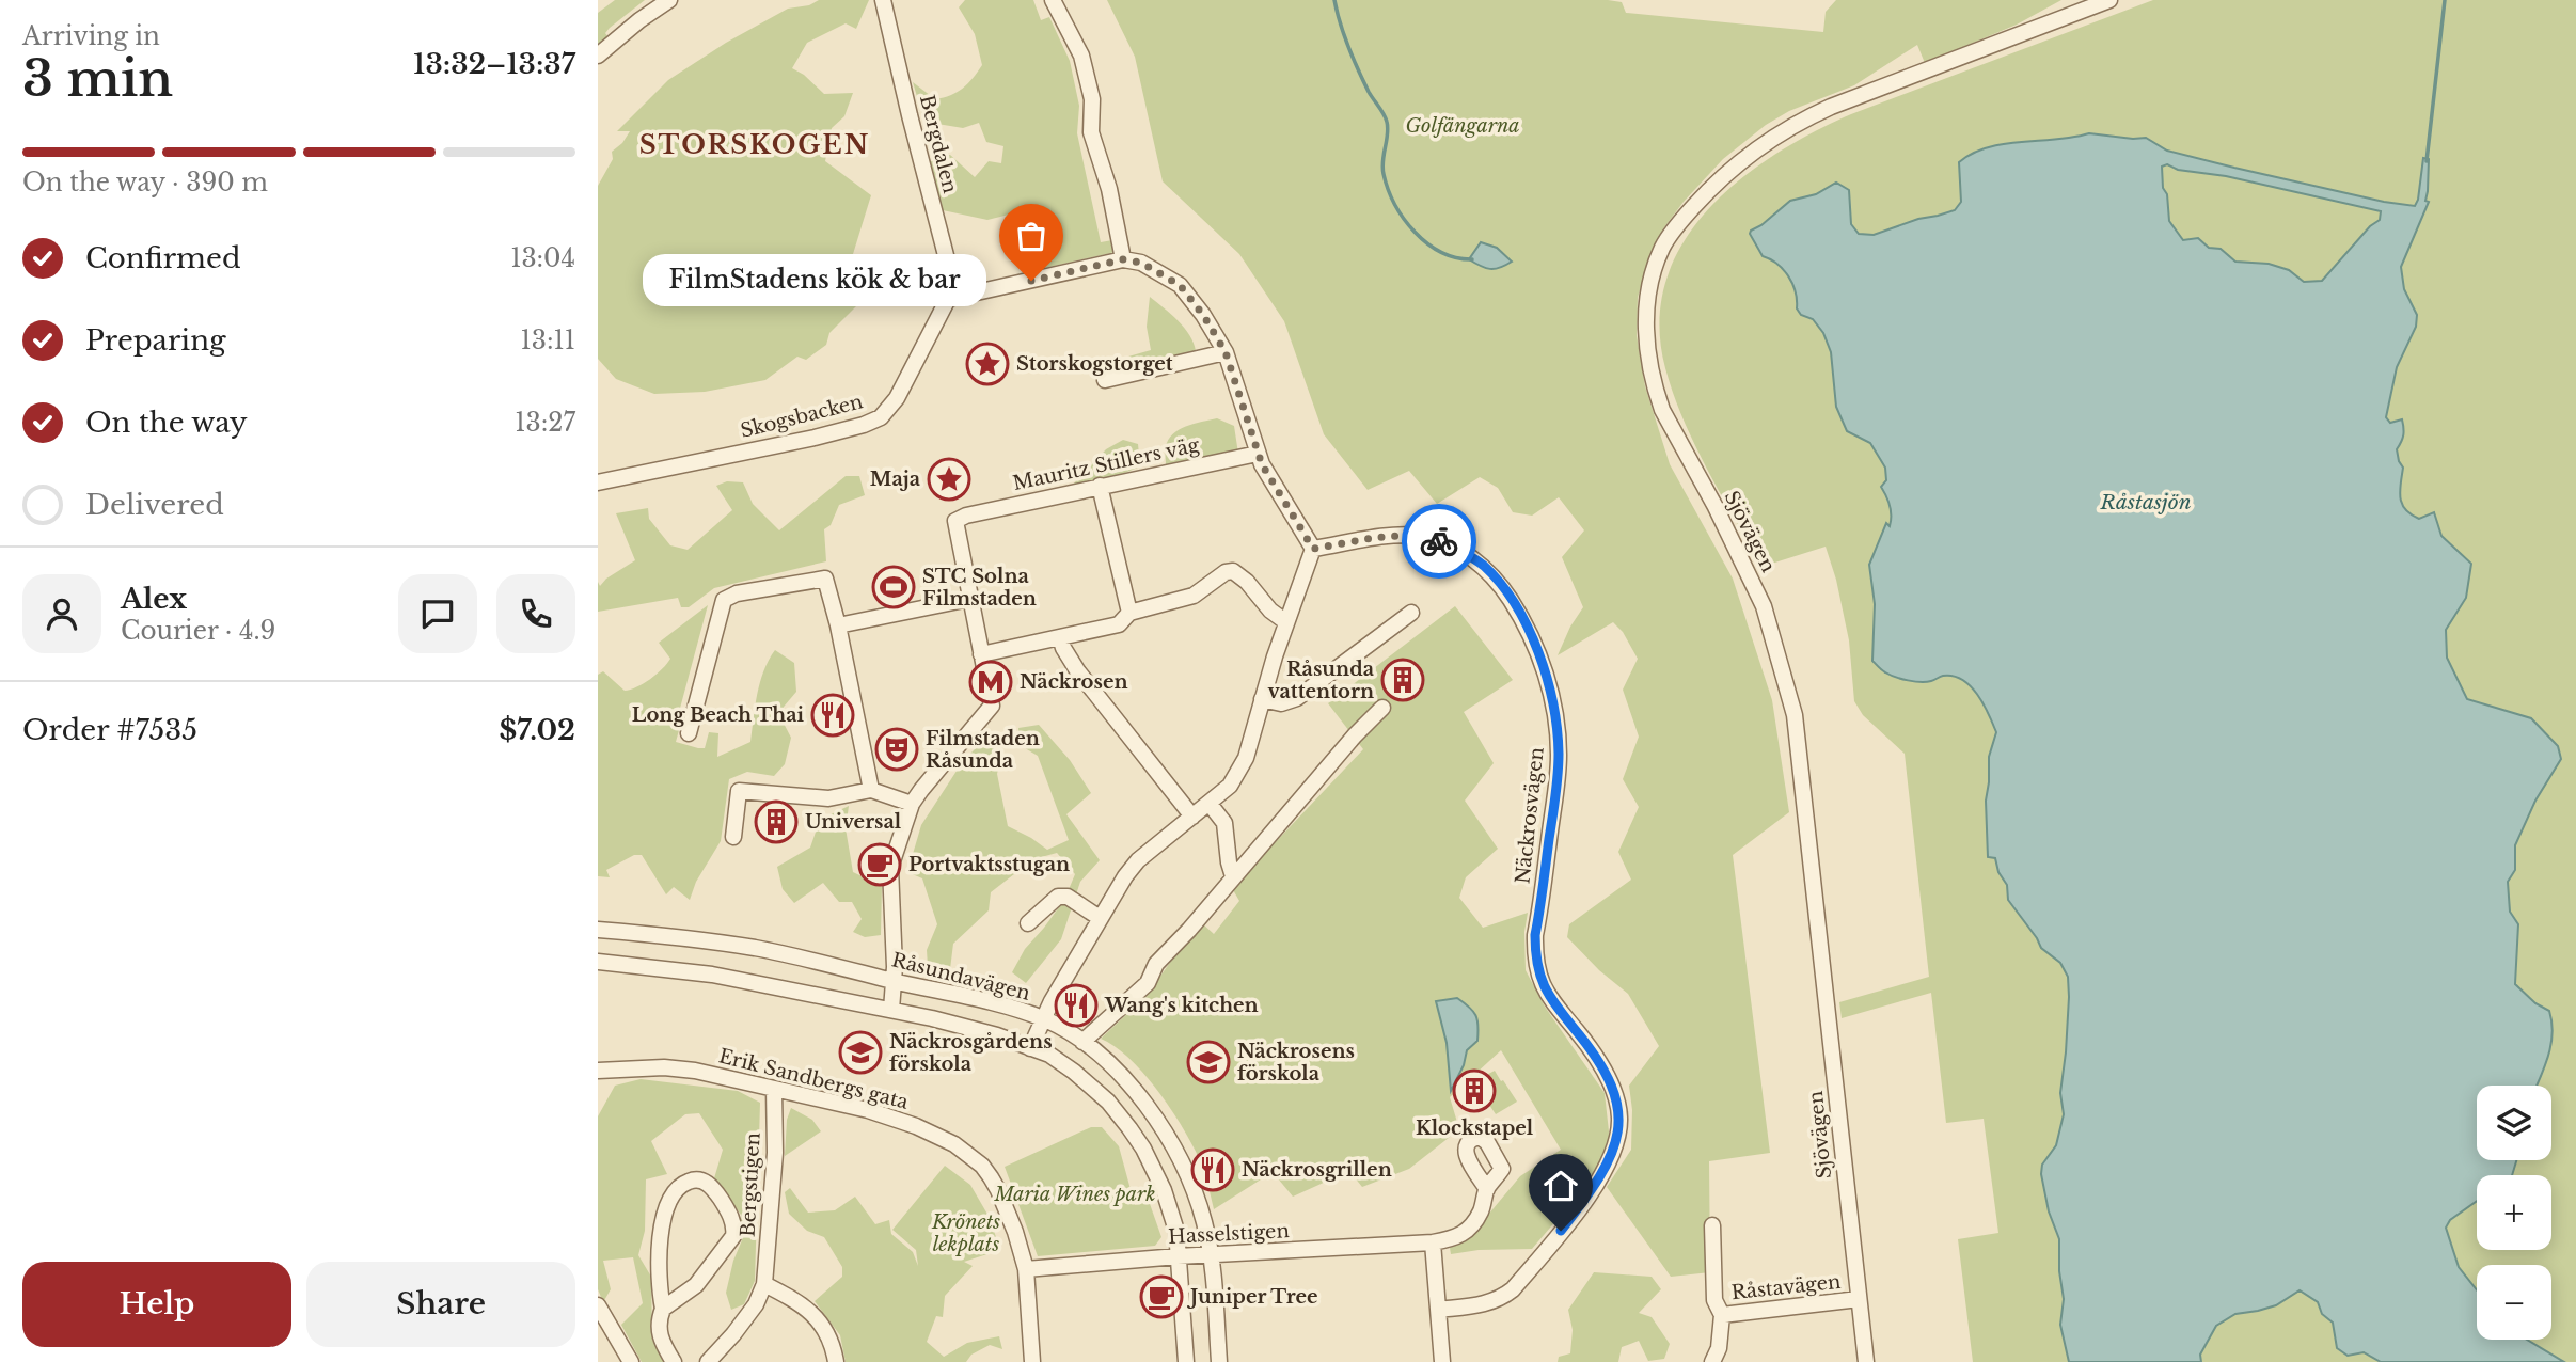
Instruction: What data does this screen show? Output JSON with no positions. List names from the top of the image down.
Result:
{
  "streets": {
    "street": [
      "Bergdalen",
      "Skogsbacken",
      "Mauritz Stillers väg",
      "Sjövägen",
      "Näckrosvägen",
      "Råsundavägen",
      "Erik Sandbergs gata",
      "Bergstigen",
      "Hasselstigen",
      "Råstavägen"
    ]
  },
  "crossings": [
    ["Bergdalen", "Skogsbacken"],
    ["Sjövägen", "Råstavägen"],
    ["Råsundavägen", "Hasselstigen"],
    ["Erik Sandbergs gata", "Bergstigen"],
    ["Erik Sandbergs gata", "Hasselstigen"]
  ],
  "districts": ["STORSKOGEN"],
  "water": ["Råstasjön"],
  "parks": ["Golfängarna", "Maria Wines park", "Krönets lekplats"],
  "places": {
    "other": ["FilmStadens kök & bar"],
    "place": ["Storskogstorget", "Maja"],
    "sports": ["STC Solna Filmstaden"],
    "building": ["Råsunda vattentorn", "Universal", "Klockstapel"],
    "metro station": ["Näckrosen"],
    "restaurant": ["Long Beach Thai", "Wang's kitchen", "Näckrosgrillen"],
    "theatre": ["Filmstaden Råsunda"],
    "cafe": ["Portvaktsstugan", "Juniper Tree"],
    "school or university": ["Näckrosgårdens förskola", "Näckrosens förskola"]
  },
  "page": {
    "heading": ["3 min", "Arriving in", "13:32–13:37"],
    "panel": [
      "Alex",
      "Courier · 4.9",
      "Order #7535",
      "$7.02"
    ],
    "bar": "On the way · 390 m",
    "list": [
      ["Confirmed", "13:04"],
      ["Preparing", "13:11"],
      ["On the way", "13:27"],
      "Delivered"
    ],
    "bubble": "FilmStadens kök & bar",
    "map_buttons": ["+", "−"],
    "buttons": ["Help", "Share"]
  }
}
